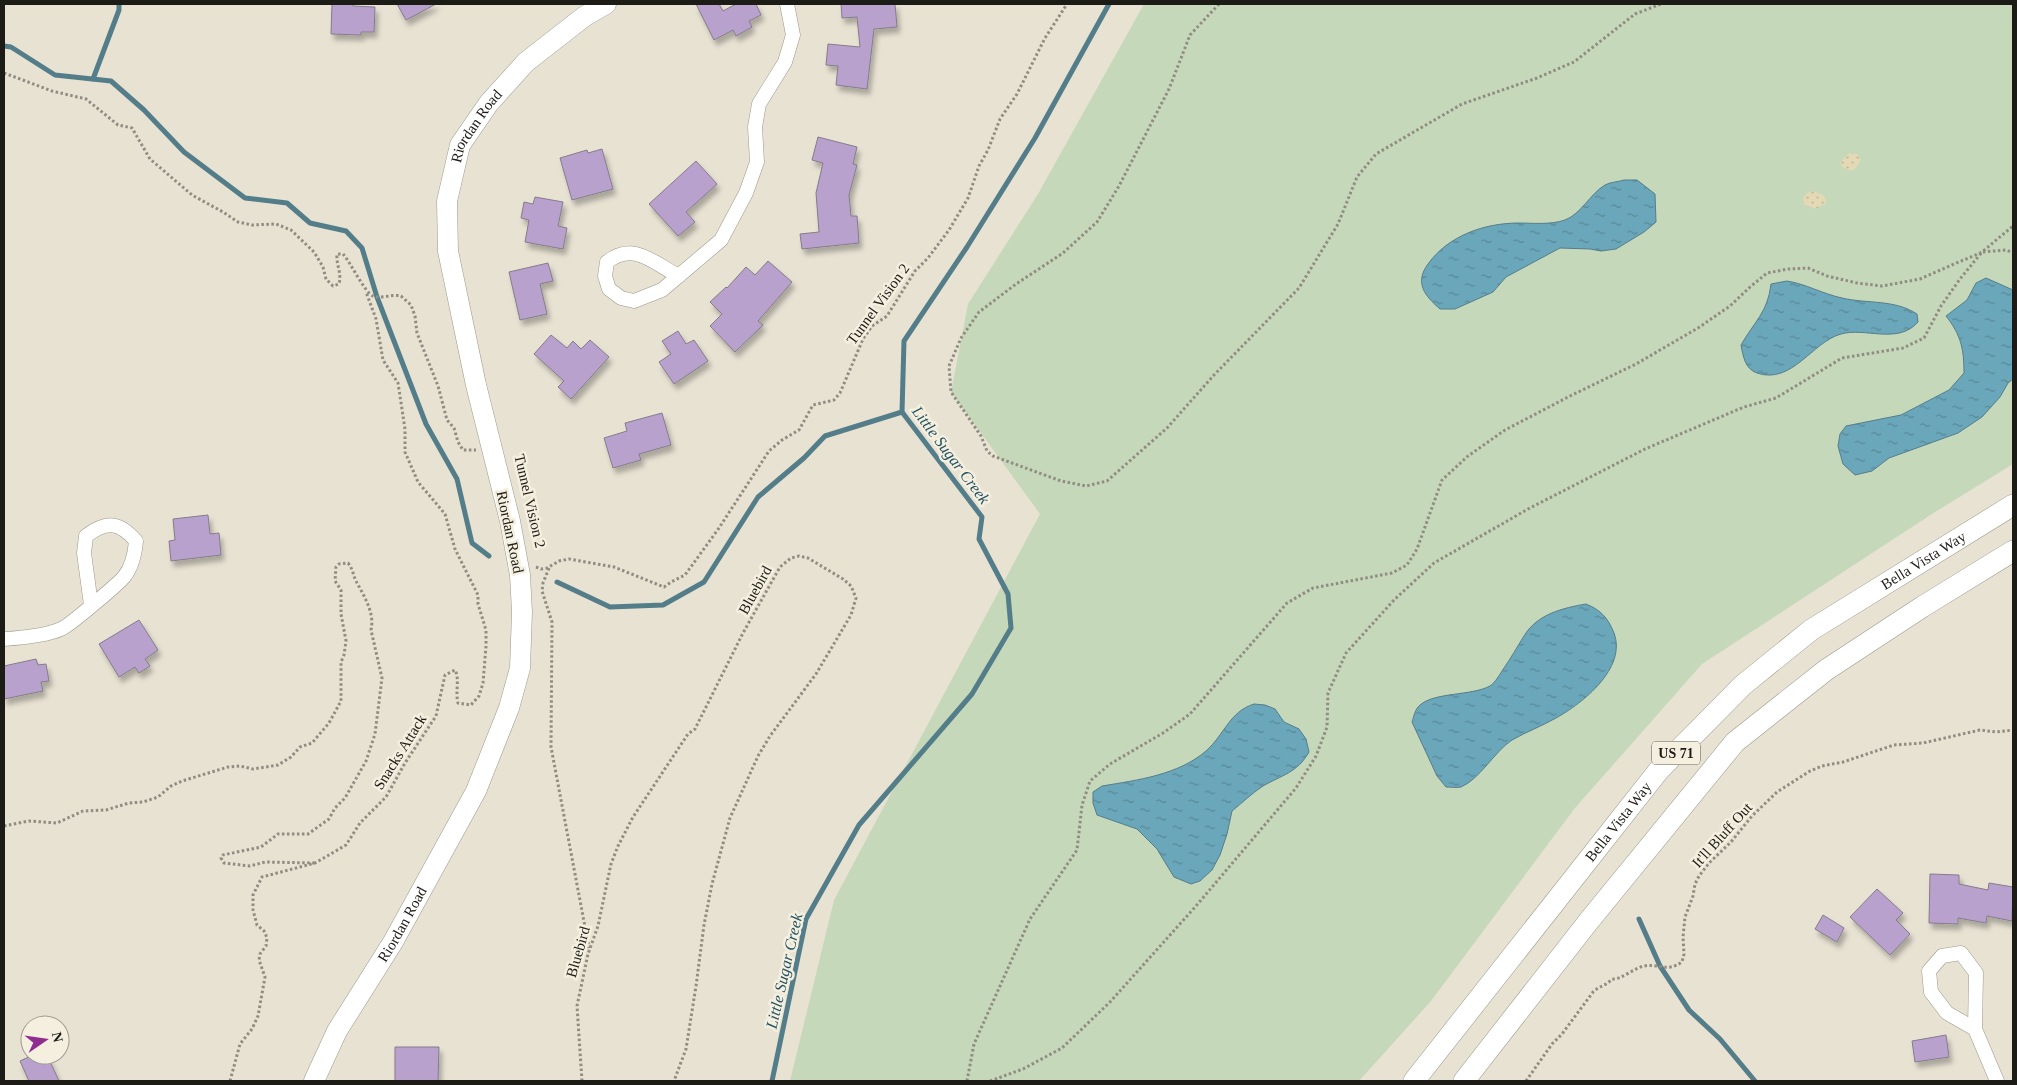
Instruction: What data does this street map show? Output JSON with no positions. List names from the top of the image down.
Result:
{
  "streets": {
    "main road": ["Bella Vista Way", "US 71"],
    "street": ["Riordan Road"],
    "path": [
      "Tunnel Vision 2",
      "Bluebird",
      "Snacks Attack",
      "It'll Bluff Out"
    ]
  },
  "crossings": [
    ["Riordan Road", "Tunnel Vision 2"],
    ["Tunnel Vision 2", "Snacks Attack"]
  ],
  "water": ["Little Sugar Creek"],
  "north": "right"
}
